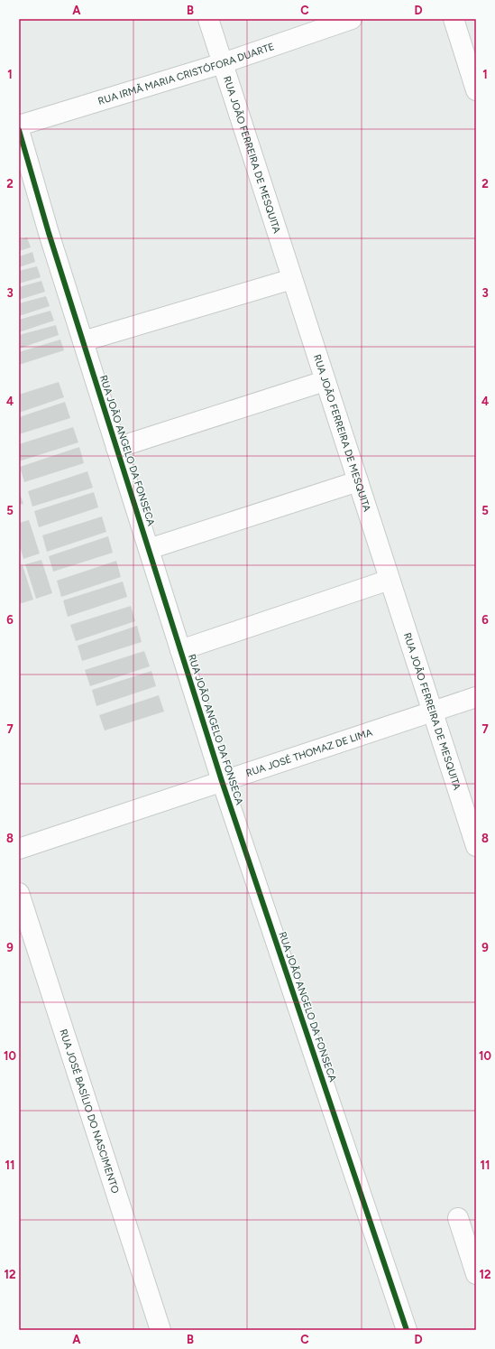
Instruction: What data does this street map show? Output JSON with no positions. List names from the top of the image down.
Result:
{
  "streets": {
    "street": [
      "RUA IRMÃ MARIA CRISTÓFORA DUARTE",
      "RUA JOÃO FERREIRA DE MESQUITA",
      "RUA JOÃO ANGELO DA FONSECA",
      "RUA JOSÉ THOMAZ DE LIMA",
      "RUA JOSÉ BASÍLIO DO NASCIMENTO"
    ]
  },
  "crossings": [
    ["RUA IRMÃ MARIA CRISTÓFORA DUARTE", "RUA JOÃO FERREIRA DE MESQUITA"],
    ["RUA JOÃO FERREIRA DE MESQUITA", "RUA JOSÉ THOMAZ DE LIMA"],
    ["RUA JOÃO ANGELO DA FONSECA", "RUA JOSÉ THOMAZ DE LIMA"]
  ],
  "grid": {
    "columns": [
      "A",
      "B",
      "C",
      "D"
    ],
    "rows": [
      "1",
      "2",
      "3",
      "4",
      "5",
      "6",
      "7",
      "8",
      "9",
      "10",
      "11",
      "12"
    ]
  }
}
